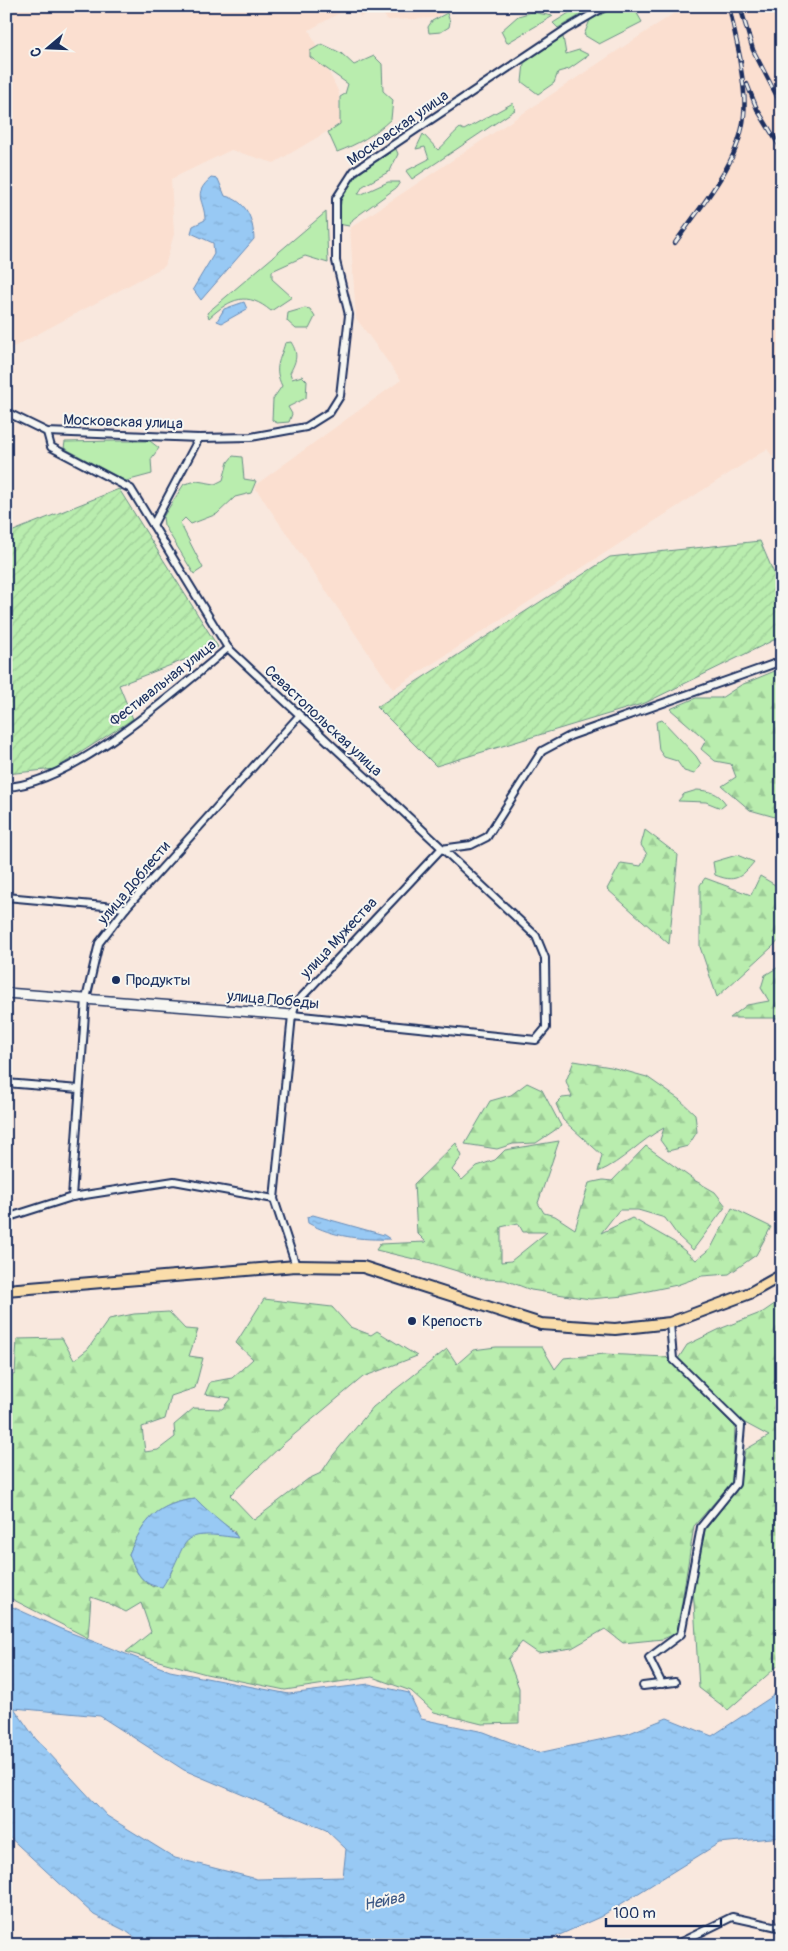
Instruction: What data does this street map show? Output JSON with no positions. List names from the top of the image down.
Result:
{
  "streets": {
    "street": [
      "Московская улица",
      "Фестивальная улица",
      "Севастопольская улица",
      "улица Доблести",
      "улица Мужества",
      "улица Победы"
    ]
  },
  "crossings": [
    ["Московская улица", "Севастопольская улица"],
    ["Фестивальная улица", "Севастопольская улица"],
    ["Севастопольская улица", "улица Доблести"],
    ["Севастопольская улица", "улица Мужества"],
    ["Севастопольская улица", "улица Победы"],
    ["улица Доблести", "улица Победы"],
    ["улица Мужества", "улица Победы"]
  ],
  "water": ["Нейва"],
  "places": ["Продукты", "Крепость"],
  "scale_bar": "100 m",
  "north": "left"
}
